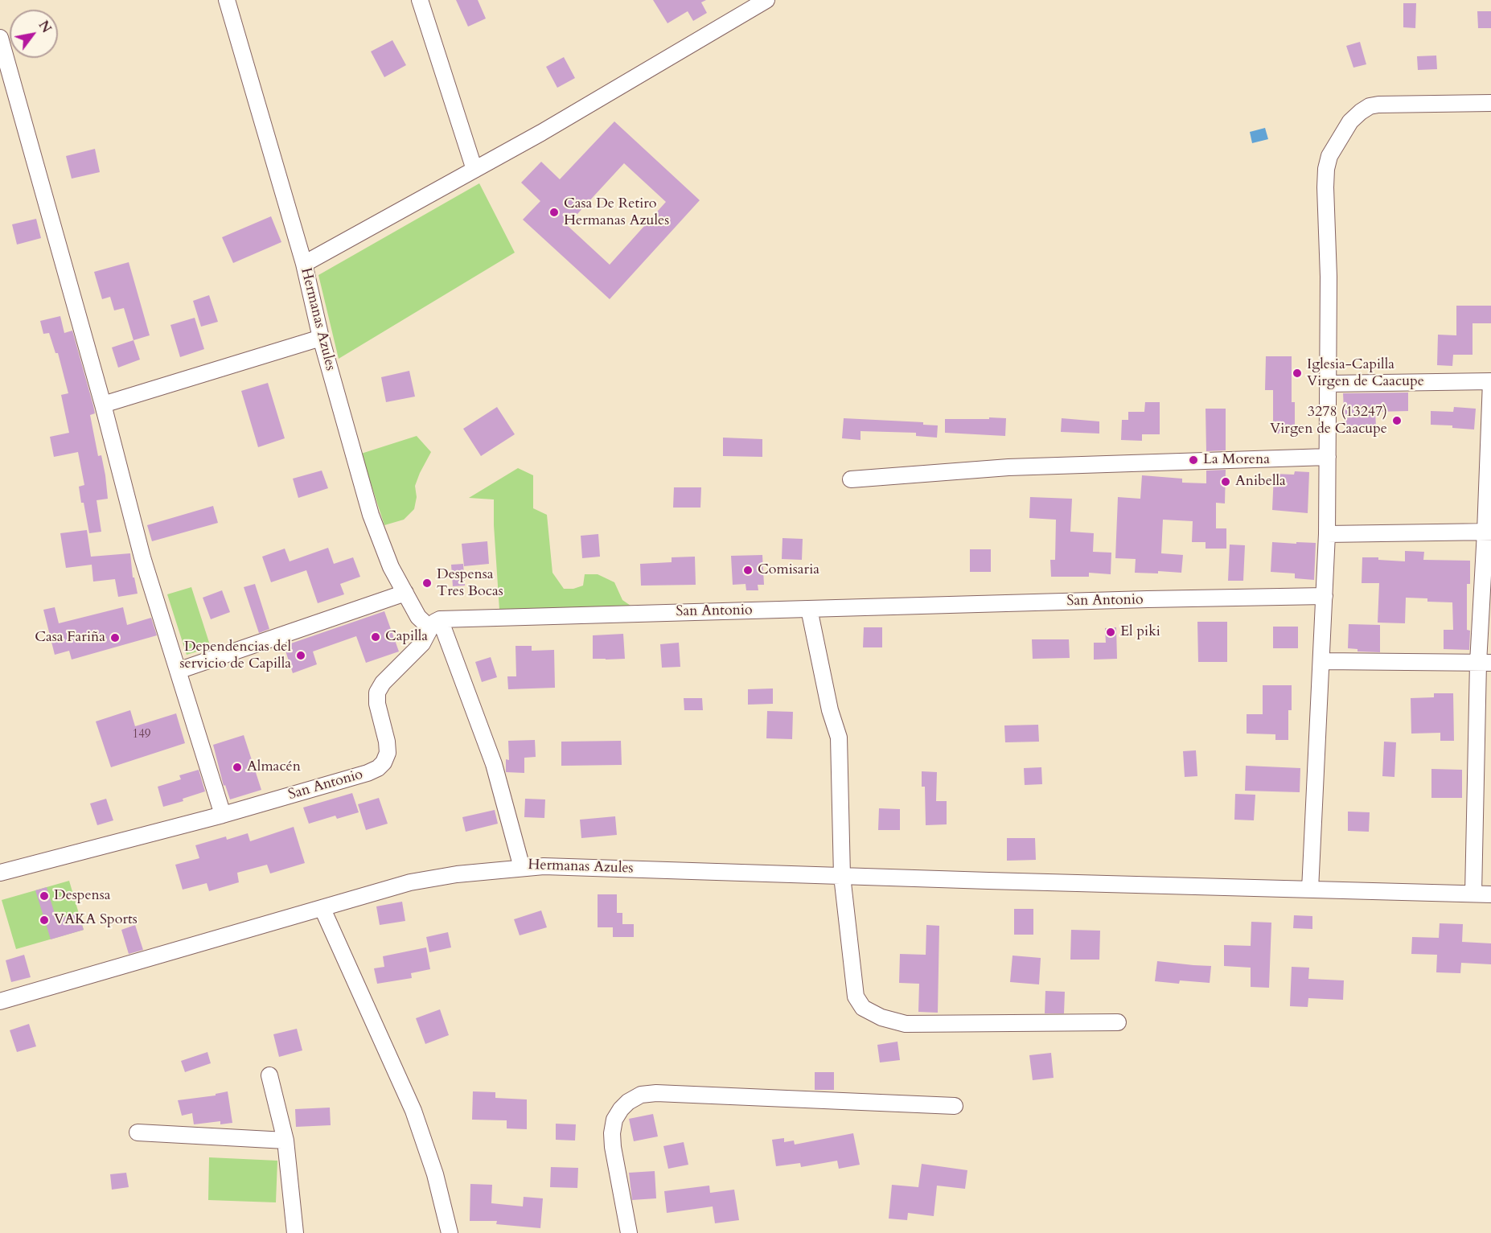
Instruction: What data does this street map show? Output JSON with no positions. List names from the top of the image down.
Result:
{
  "streets": {
    "street": ["Hermanas Azules", "San Antonio"]
  },
  "crossings": [
    ["Hermanas Azules", "San Antonio"]
  ],
  "places": [
    "Casa De Retiro Hermanas Azules",
    "Iglesia-Capilla Virgen de Caacupe",
    "3278 (13247) Virgen de Caacupe",
    "La Morena",
    "Anibella",
    "Comisaria",
    "Despensa Tres Bocas",
    "El piki",
    "Capilla",
    "Casa Fariña",
    "Dependencias del servicio de Capilla",
    "Almacén",
    "Despensa",
    "VAKA Sports"
  ],
  "house_numbers": ["149"],
  "north": "top right"
}
